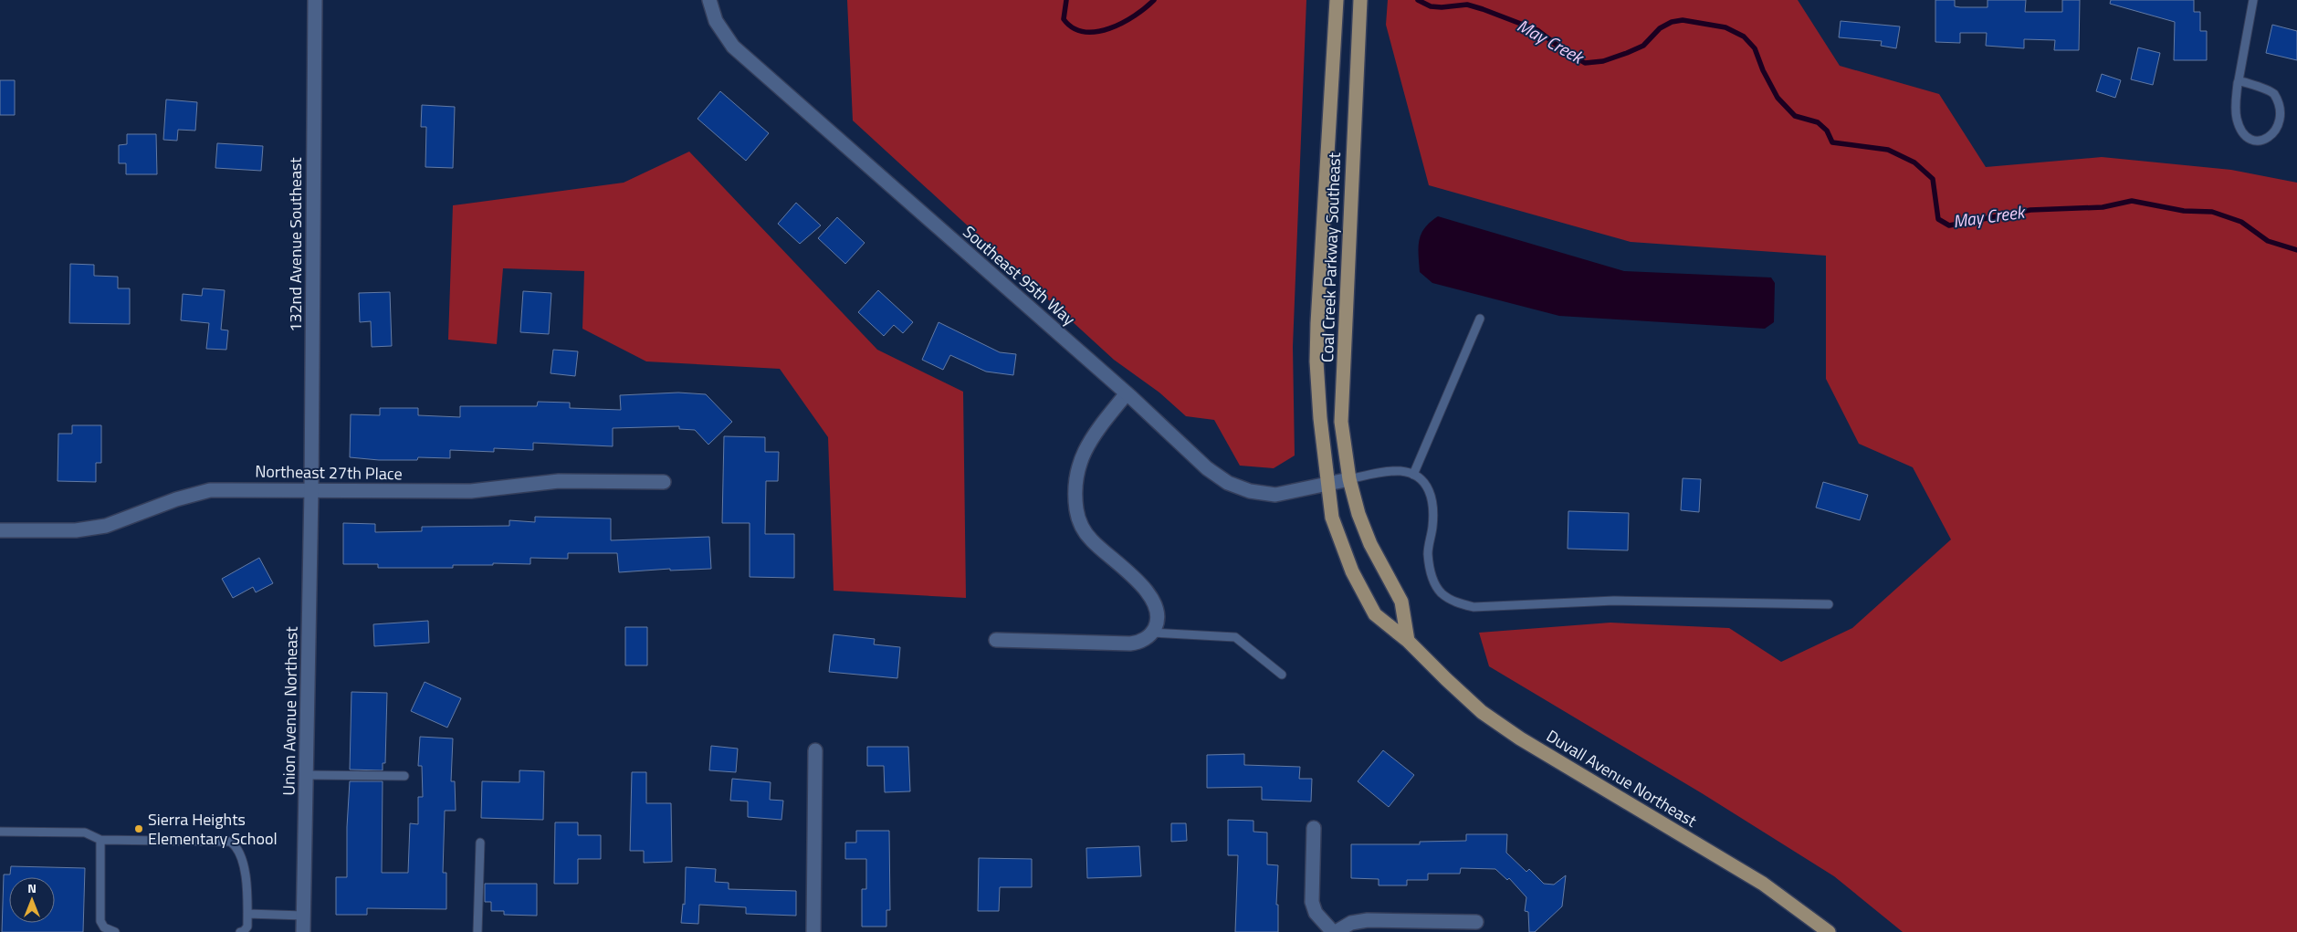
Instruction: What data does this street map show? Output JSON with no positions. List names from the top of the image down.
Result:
{
  "streets": {
    "main road": ["Coal Creek Parkway Southeast", "Duvall Avenue Northeast"],
    "street": [
      "132nd Avenue Southeast",
      "Southeast 95th Way",
      "Northeast 27th Place",
      "Union Avenue Northeast"
    ]
  },
  "crossings": [
    ["132nd Avenue Southeast", "Northeast 27th Place"],
    ["132nd Avenue Southeast", "Union Avenue Northeast"],
    ["Coal Creek Parkway Southeast", "Southeast 95th Way"],
    ["Coal Creek Parkway Southeast", "Duvall Avenue Northeast"],
    ["Southeast 95th Way", "Duvall Avenue Northeast"],
    ["Northeast 27th Place", "Union Avenue Northeast"]
  ],
  "water": ["May Creek"],
  "places": ["Sierra Heights Elementary School"],
  "north": "top"
}
